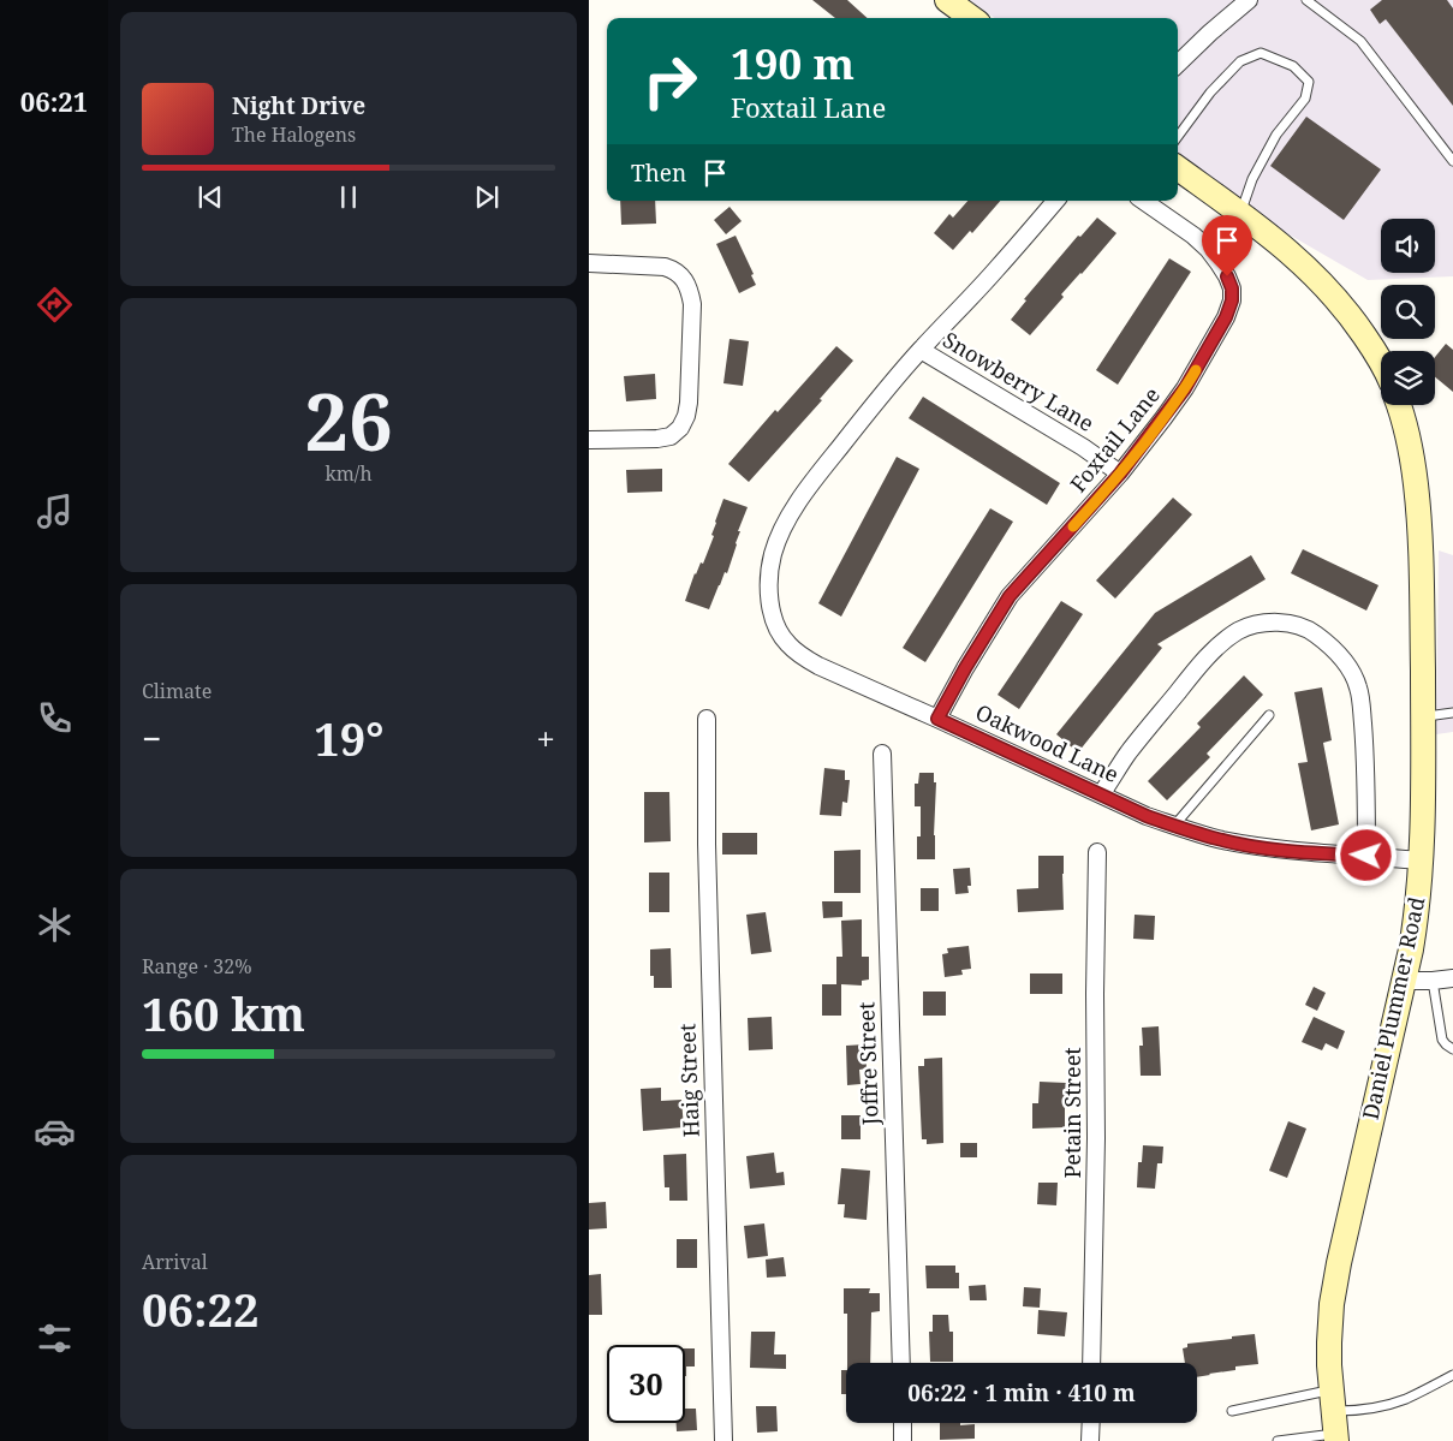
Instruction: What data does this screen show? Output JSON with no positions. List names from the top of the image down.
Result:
{
  "streets": {
    "street": [
      "Snowberry Lane",
      "Foxtail Lane",
      "Oakwood Lane",
      "Daniel Plummer Road",
      "Joffre Street",
      "Haig Street",
      "Petain Street"
    ]
  },
  "crossings": [
    ["Snowberry Lane", "Foxtail Lane"],
    ["Snowberry Lane", "Oakwood Lane"],
    ["Foxtail Lane", "Oakwood Lane"],
    ["Oakwood Lane", "Daniel Plummer Road"]
  ],
  "page": {
    "tabs": "06:21",
    "turn": ["190 m", "Foxtail Lane"],
    "song": ["Night Drive", "The Halogens"],
    "then": "Then",
    "tile": [
      ["26", "km/h"],
      "Climate",
      ["Range · 32%", "160 km"],
      ["Arrival", "06:22"]
    ],
    "heat": ["−", "19°", "+"],
    "limit": "30",
    "trip": "06:22 · 1 min · 410 m"
  }
}
